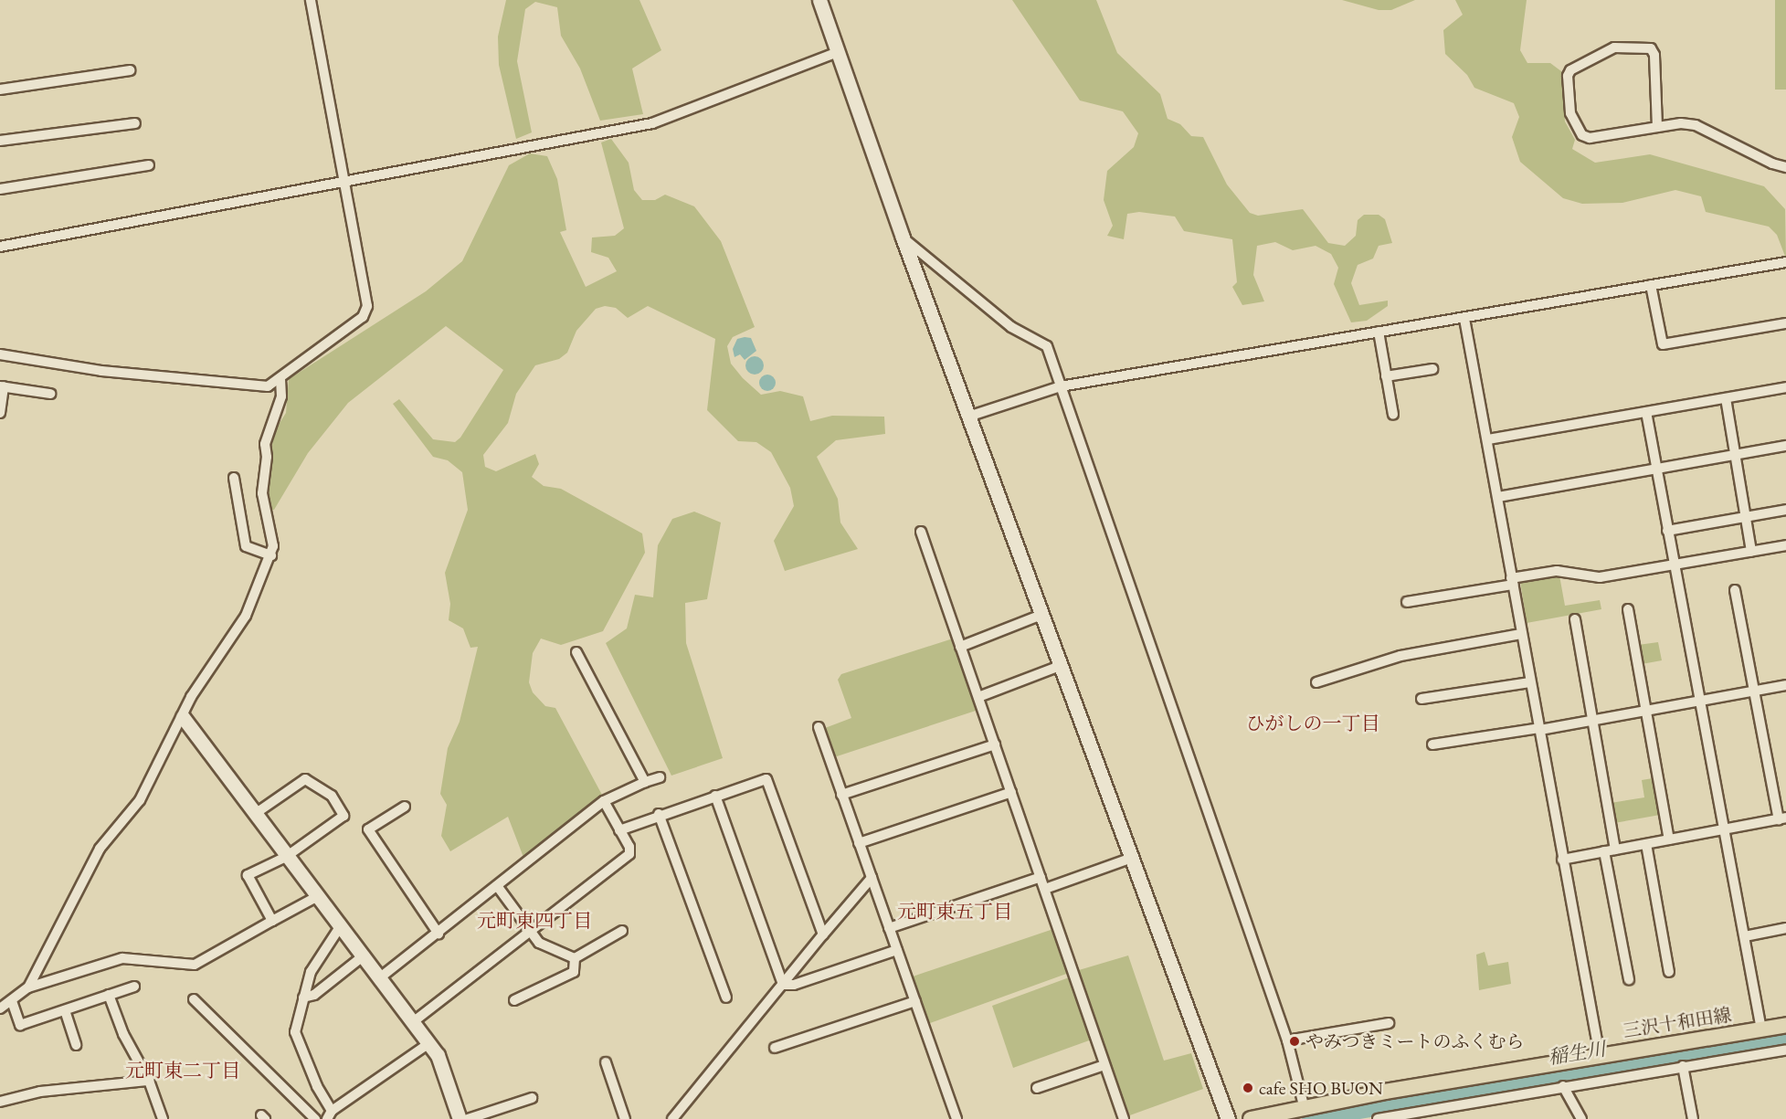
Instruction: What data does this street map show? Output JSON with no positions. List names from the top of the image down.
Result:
{
  "streets": {
    "main road": ["三沢十和田線"]
  },
  "districts": [
    "ひがしの一丁目",
    "元町東五丁目",
    "元町東四丁目",
    "元町東二丁目"
  ],
  "water": ["稲生川"],
  "places": ["やみつきミートのふくむら", "cafe SHO BUON"]
}
